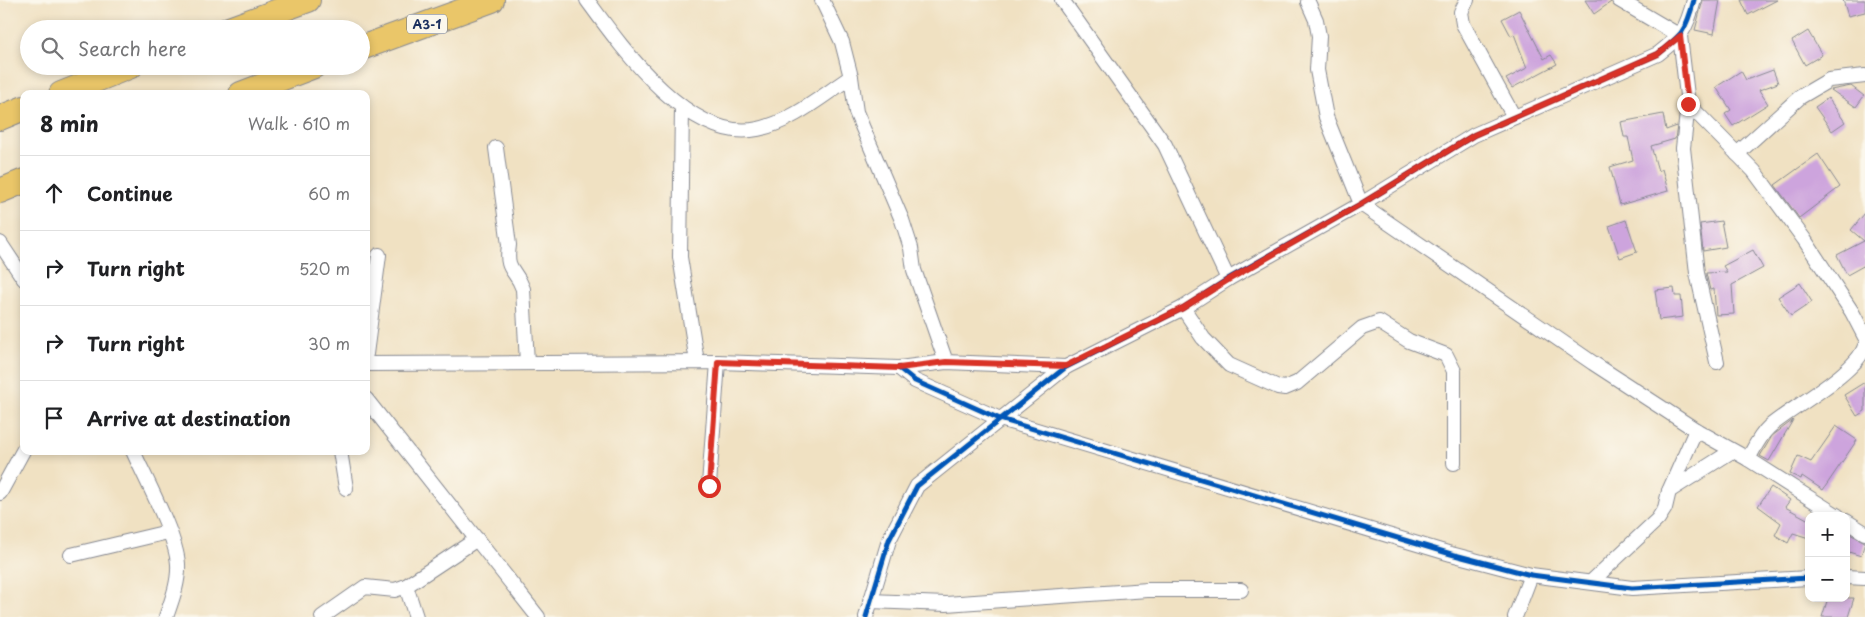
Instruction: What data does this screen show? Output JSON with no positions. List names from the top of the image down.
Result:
{
  "streets": {
    "highway": ["A3-1"]
  },
  "page": {
    "search": "Search here",
    "heading": ["8 min", "Walk · 610 m"],
    "list": [
      ["Continue", "60 m"],
      ["Turn right", "520 m"],
      ["Turn right", "30 m"],
      "Arrive at destination"
    ],
    "map_buttons": ["+", "−"]
  }
}
